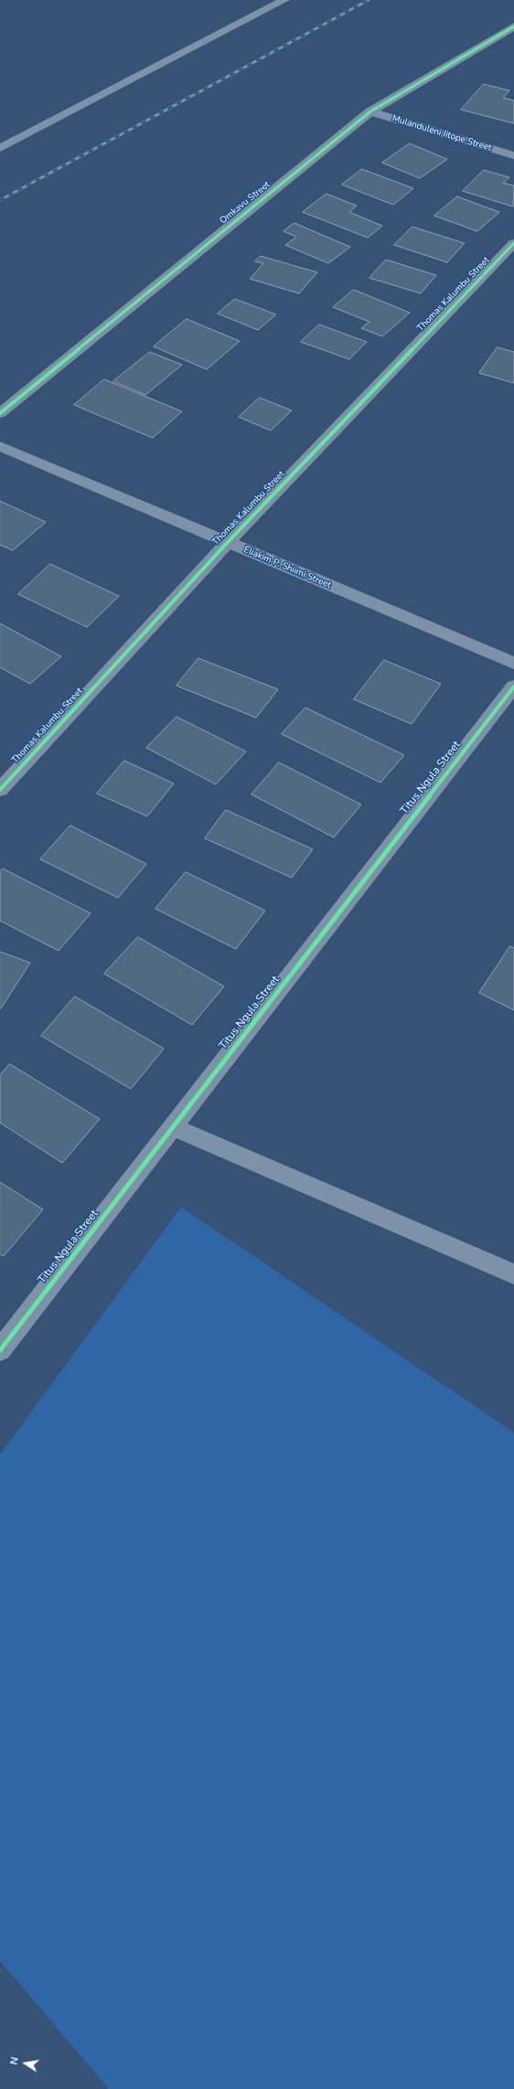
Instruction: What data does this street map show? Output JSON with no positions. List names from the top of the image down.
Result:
{
  "streets": {
    "street": [
      "Mulanduleni Iitope Street",
      "Omkavu Street",
      "Thomas Kalumbu Street",
      "Eliakim P. Shiimi Street",
      "Titus Ngula Street"
    ]
  },
  "crossings": [
    ["Mulanduleni Iitope Street", "Omkavu Street"],
    ["Thomas Kalumbu Street", "Eliakim P. Shiimi Street"]
  ],
  "north": "left"
}
